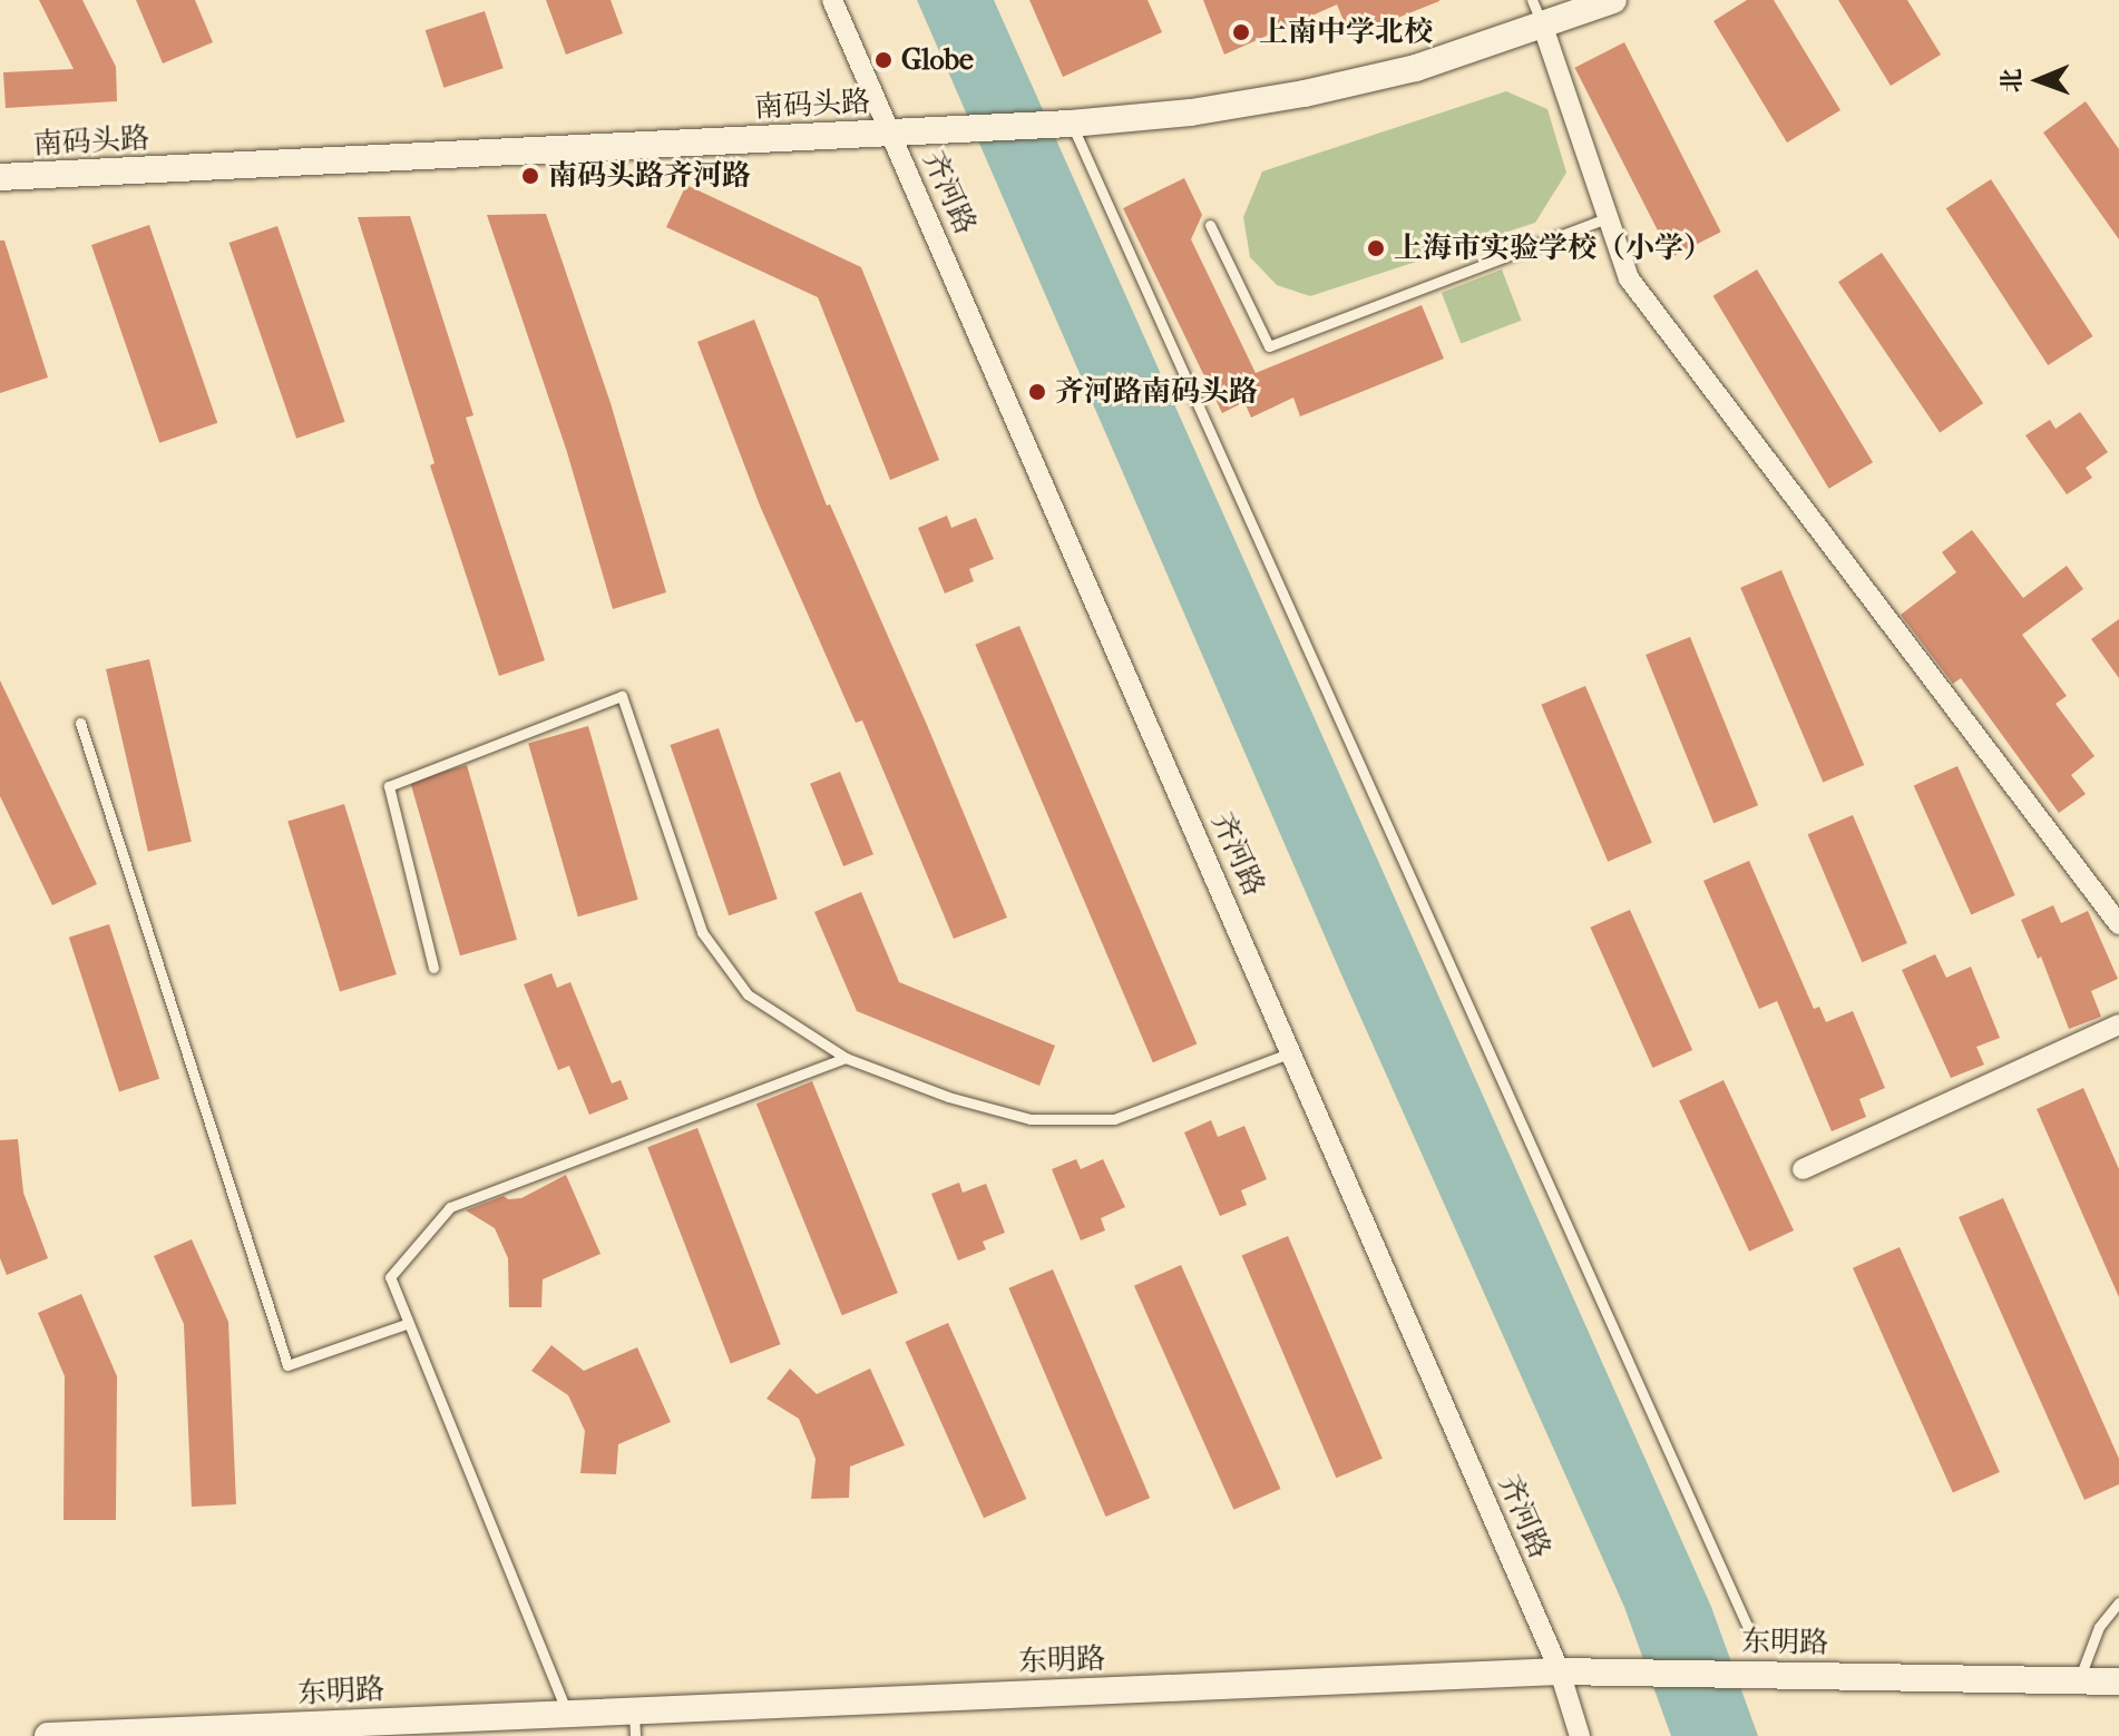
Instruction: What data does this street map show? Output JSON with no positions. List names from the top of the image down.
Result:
{
  "streets": {
    "main road": ["南码头路", "东明路"],
    "street": ["齐河路"]
  },
  "crossings": [
    ["南码头路", "齐河路"],
    ["齐河路", "东明路"]
  ],
  "places": [
    "上南中学北校",
    "Globe",
    "南码头路齐河路",
    "上海市实验学校（小学）",
    "齐河路南码头路"
  ],
  "north": "left"
}
